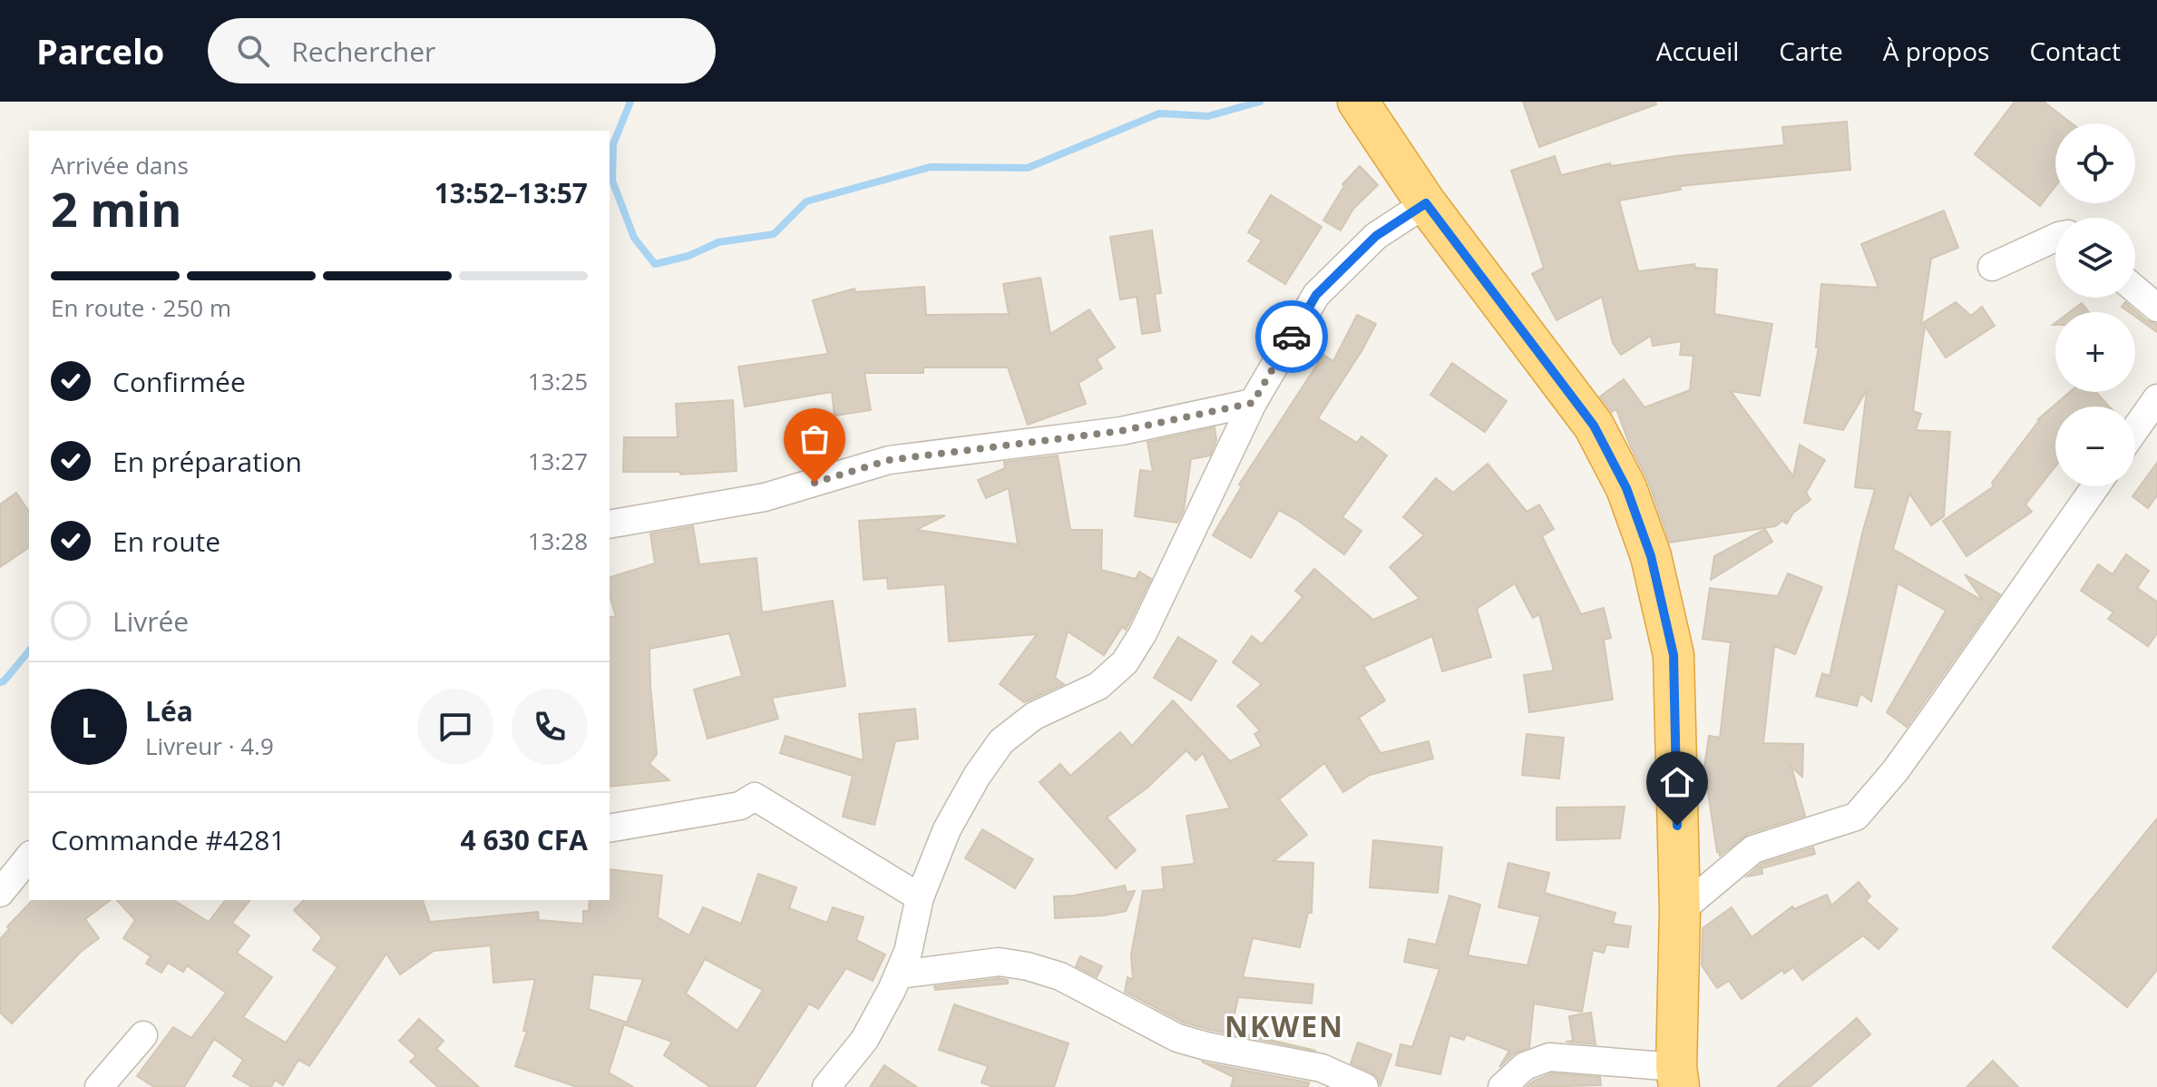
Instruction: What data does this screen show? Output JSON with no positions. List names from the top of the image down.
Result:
{
  "districts": ["NKWEN"],
  "page": {
    "header": "Parcelo",
    "search": "Rechercher",
    "nav": [
      "Accueil",
      "Carte",
      "À propos",
      "Contact"
    ],
    "map_buttons": ["+", "−"],
    "heading": ["2 min", "Arrivée dans", "13:52–13:57"],
    "panel": [
      "Léa",
      "Livreur · 4.9",
      "Commande #4281",
      "4 630 CFA"
    ],
    "bar": "En route · 250 m",
    "list": [
      ["Confirmée", "13:25"],
      ["En préparation", "13:27"],
      ["En route", "13:28"],
      "Livrée"
    ],
    "round": "L"
  }
}
